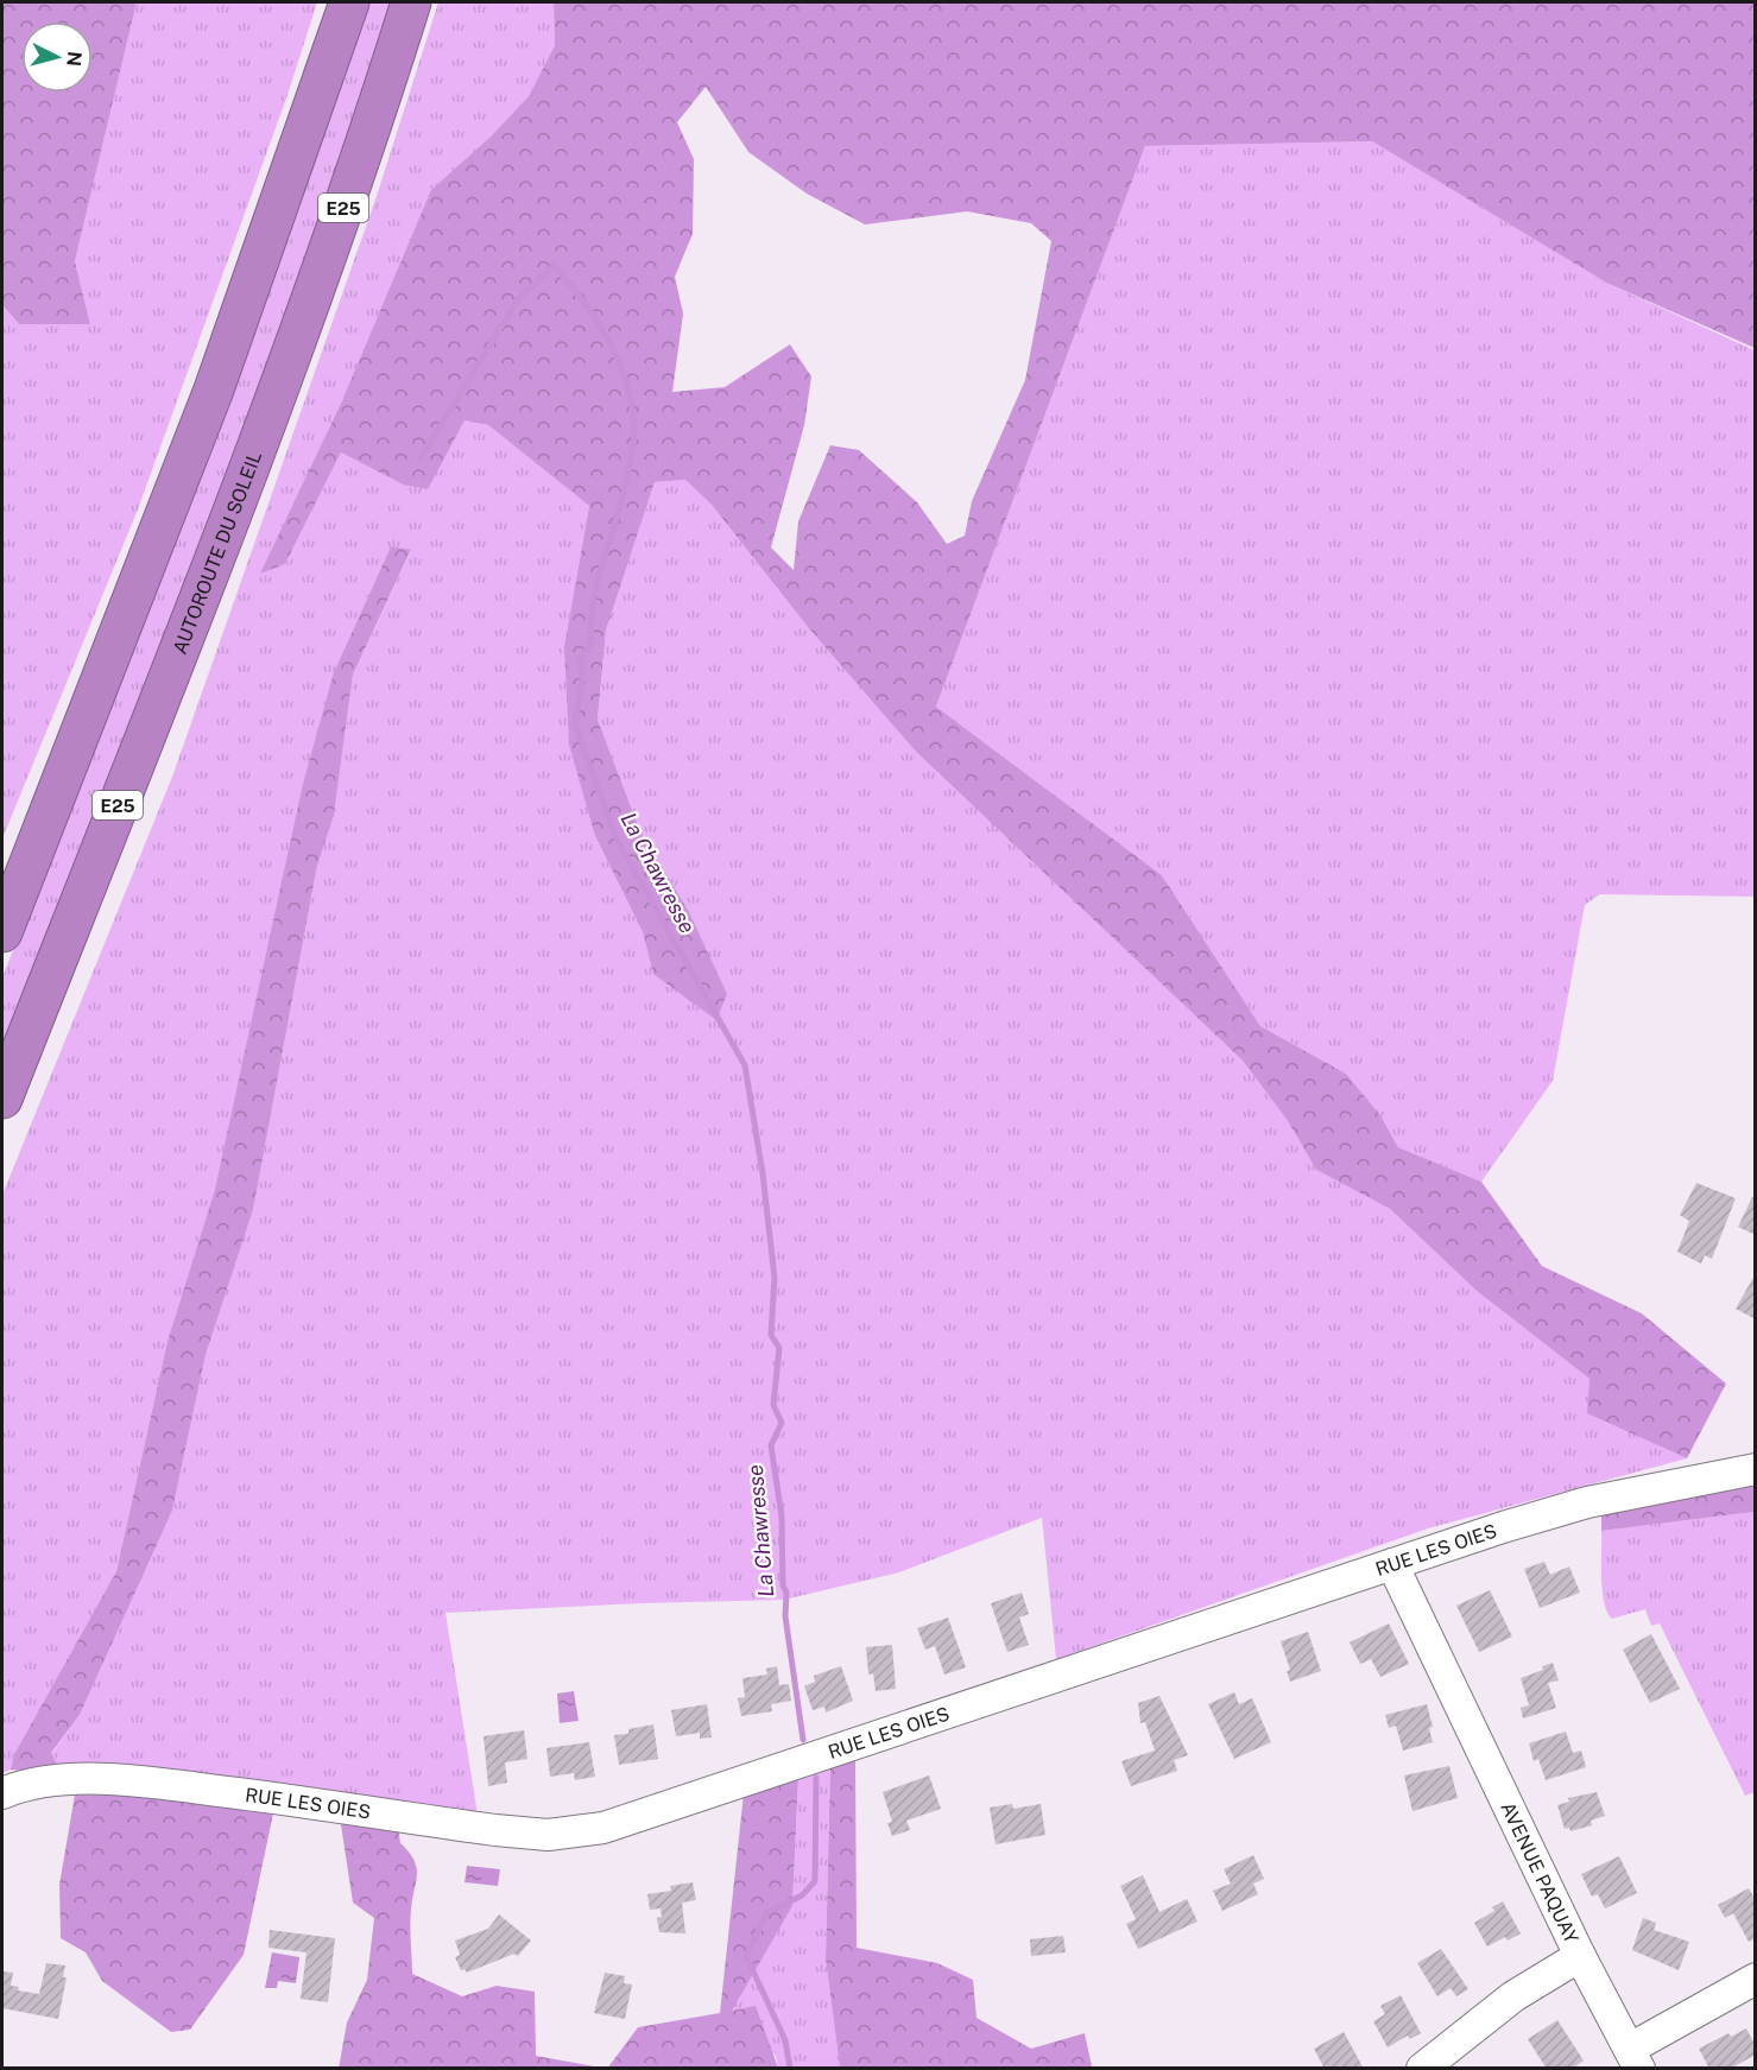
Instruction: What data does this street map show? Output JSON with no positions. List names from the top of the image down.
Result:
{
  "streets": {
    "highway": ["E25", "AUTOROUTE DU SOLEIL"],
    "street": ["RUE LES OIES", "AVENUE PAQUAY"]
  },
  "crossings": [
    ["RUE LES OIES", "AVENUE PAQUAY"]
  ],
  "water": ["La Chawresse"],
  "north": "right"
}
